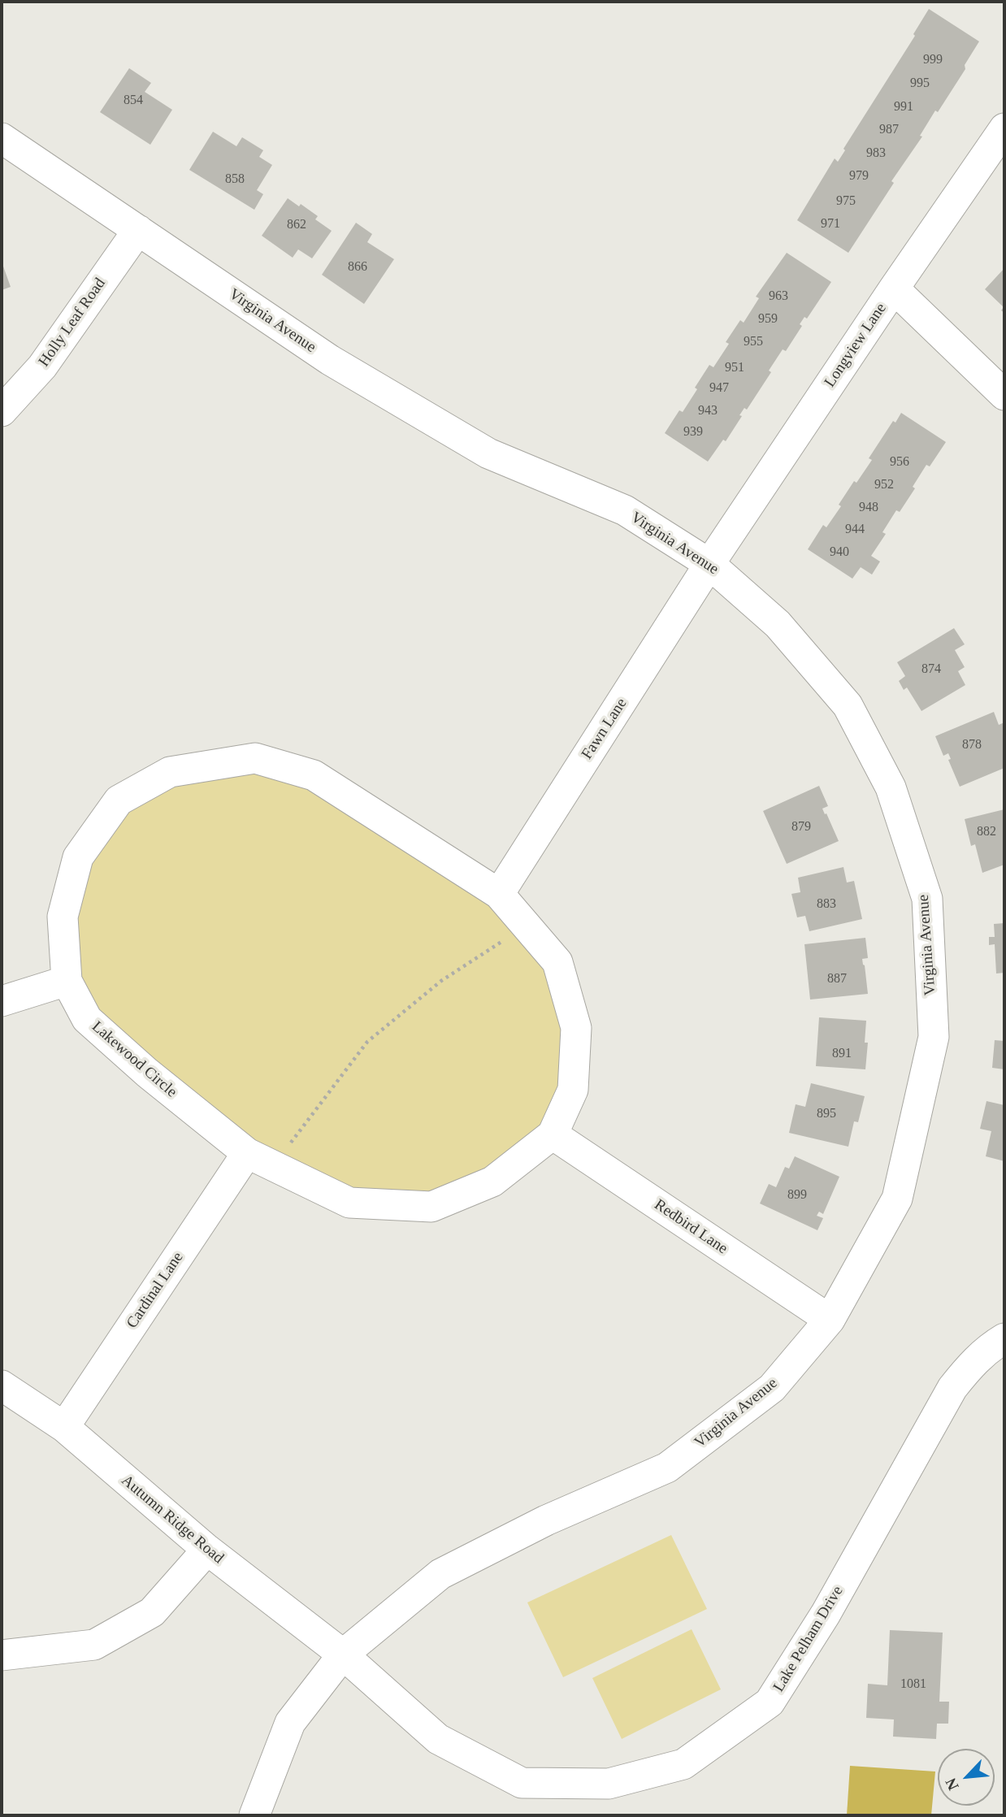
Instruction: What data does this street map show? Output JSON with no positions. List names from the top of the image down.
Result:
{
  "streets": {
    "street": [
      "Virginia Avenue",
      "Holly Leaf Road",
      "Longview Lane",
      "Fawn Lane",
      "Lakewood Circle",
      "Redbird Lane",
      "Cardinal Lane",
      "Autumn Ridge Road",
      "Lake Pelham Drive"
    ]
  },
  "crossings": [
    ["Virginia Avenue", "Holly Leaf Road"],
    ["Virginia Avenue", "Longview Lane"],
    ["Virginia Avenue", "Fawn Lane"],
    ["Virginia Avenue", "Redbird Lane"],
    ["Virginia Avenue", "Autumn Ridge Road"],
    ["Virginia Avenue", "Lake Pelham Drive"],
    ["Longview Lane", "Fawn Lane"],
    ["Fawn Lane", "Lakewood Circle"],
    ["Lakewood Circle", "Redbird Lane"],
    ["Lakewood Circle", "Cardinal Lane"],
    ["Cardinal Lane", "Autumn Ridge Road"],
    ["Autumn Ridge Road", "Lake Pelham Drive"]
  ],
  "house_numbers": [
    "999",
    "995",
    "854",
    "991",
    "987",
    "983",
    "979",
    "858",
    "975",
    "971",
    "862",
    "866",
    "963",
    "959",
    "955",
    "951",
    "947",
    "943",
    "939",
    "956",
    "952",
    "948",
    "944",
    "940",
    "874",
    "878",
    "879",
    "882",
    "883",
    "887",
    "891",
    "895",
    "899",
    "1081"
  ],
  "north": "bottom left"
}
